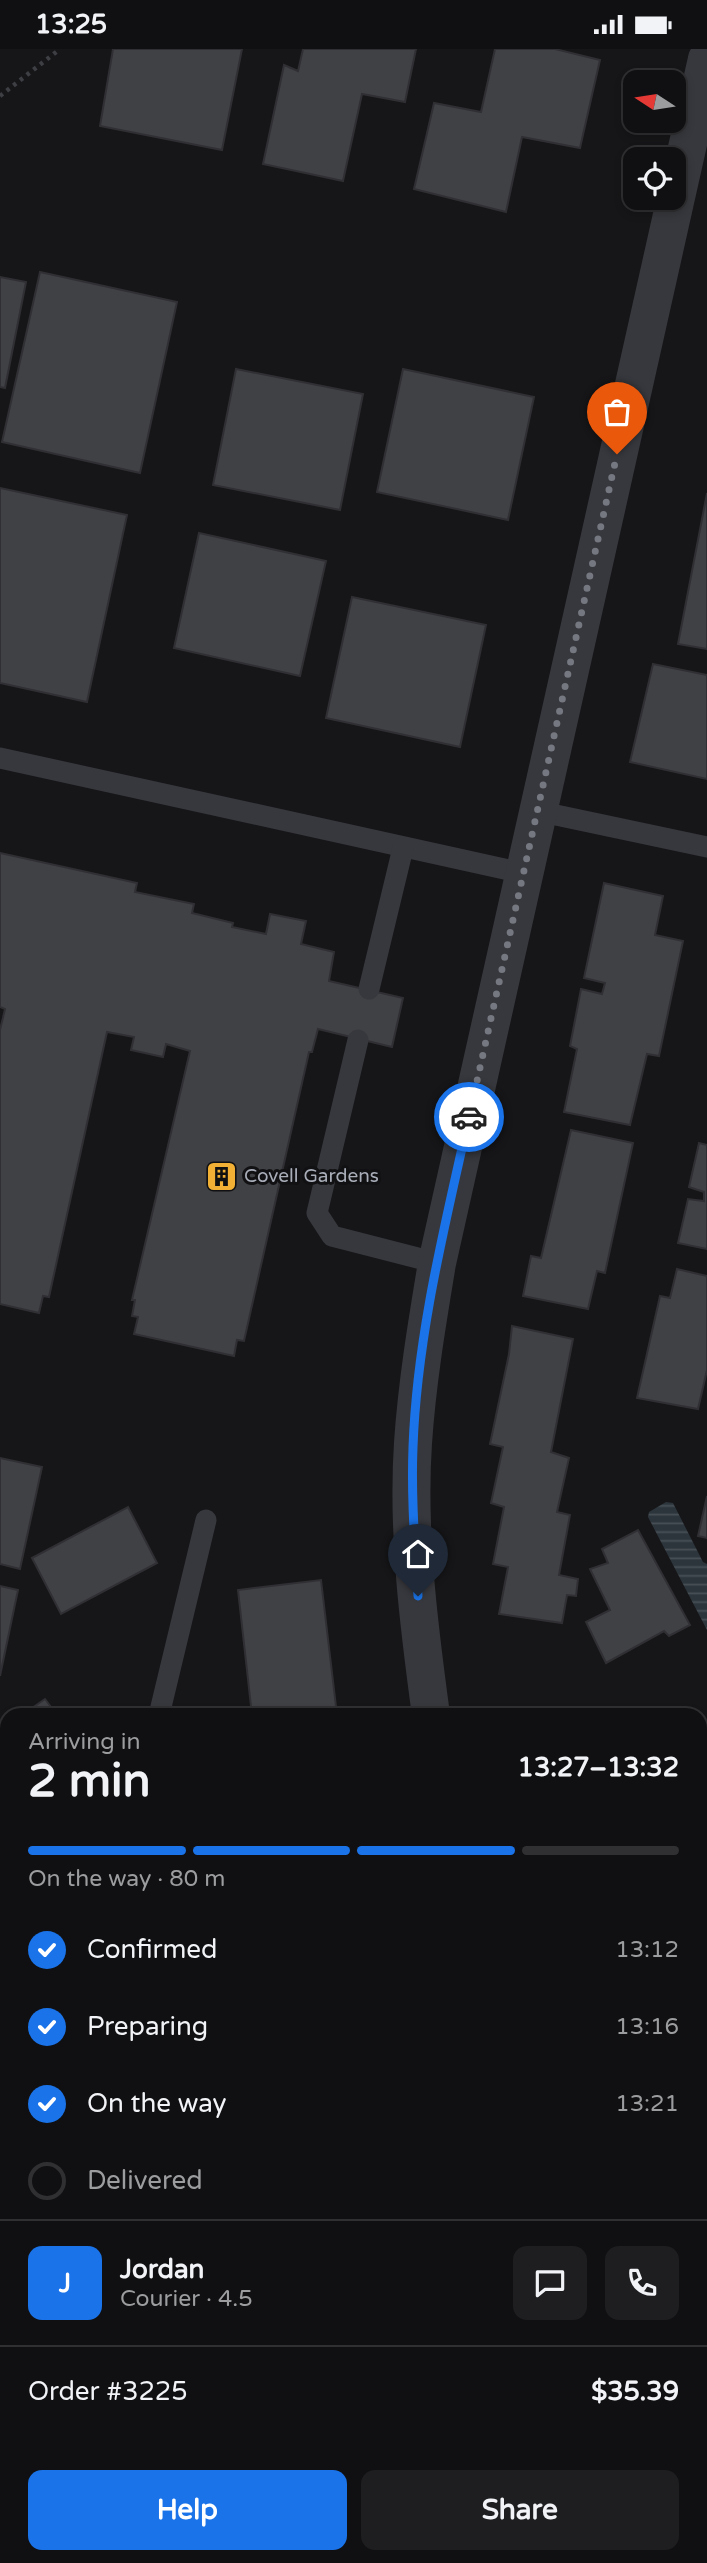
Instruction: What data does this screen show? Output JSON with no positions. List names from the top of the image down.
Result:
{
  "places": {
    "building": ["Covell Gardens"]
  },
  "north": "left",
  "page": {
    "status": "13:25",
    "heading": ["2 min", "Arriving in", "13:27–13:32"],
    "panel": [
      "Jordan",
      "Courier · 4.5",
      "Order #3225",
      "$35.39"
    ],
    "bar": "On the way · 80 m",
    "list": [
      ["Confirmed", "13:12"],
      ["Preparing", "13:16"],
      ["On the way", "13:21"],
      "Delivered"
    ],
    "round": "J",
    "buttons": ["Help", "Share"]
  }
}
